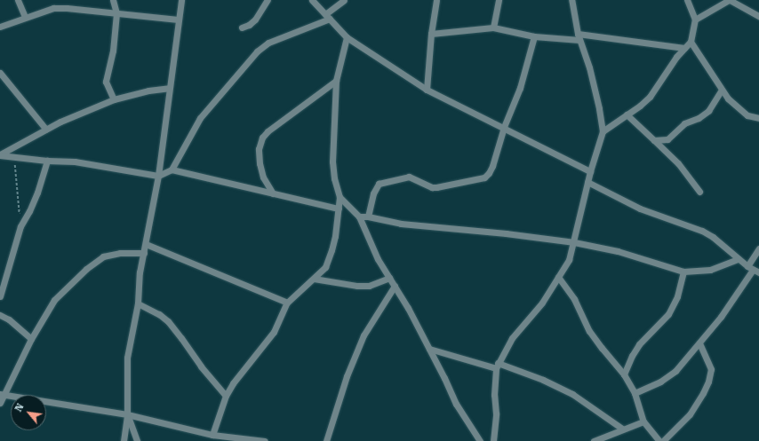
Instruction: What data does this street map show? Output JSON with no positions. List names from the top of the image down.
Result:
{
  "north": "top left"
}
